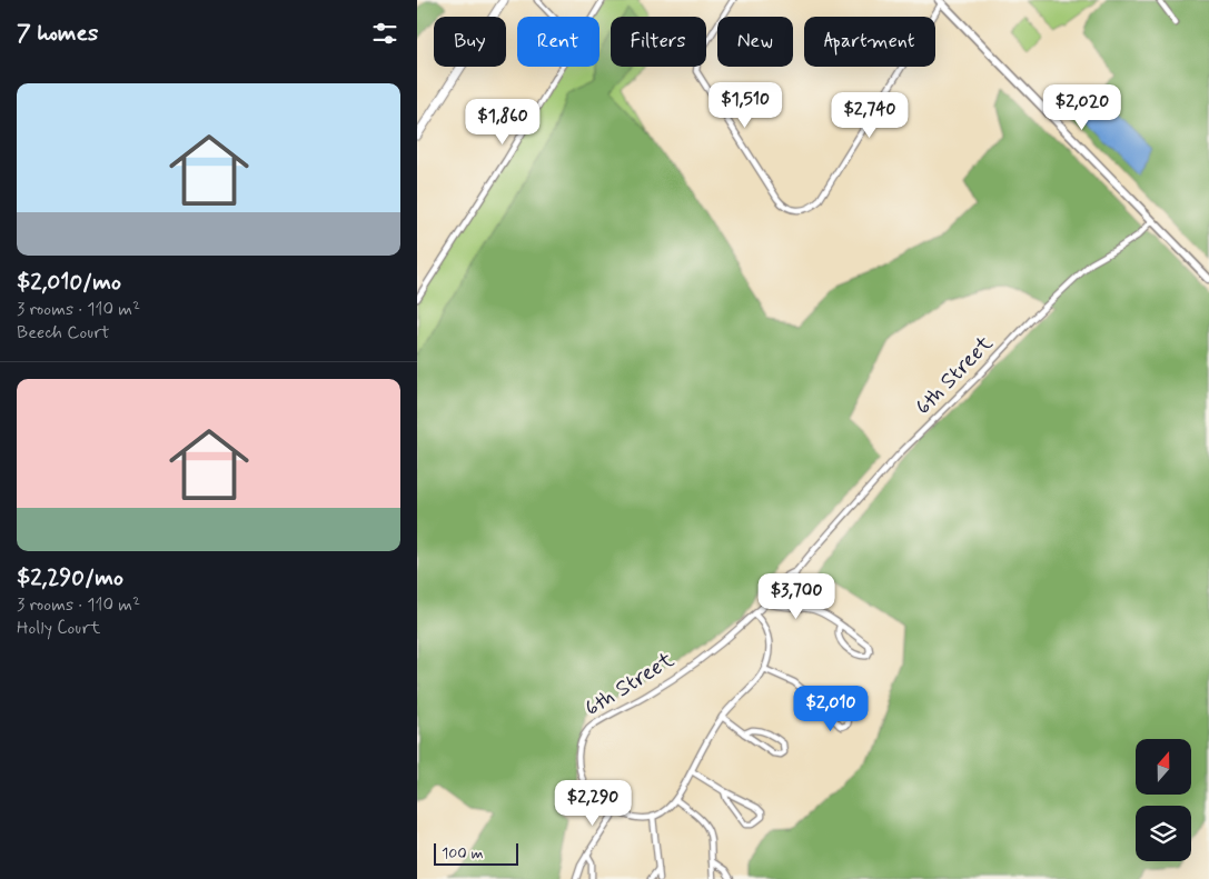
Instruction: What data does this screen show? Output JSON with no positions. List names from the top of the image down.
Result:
{
  "streets": {
    "street": ["6th Street"]
  },
  "scale_bar": "100 m",
  "north": "top",
  "page": {
    "heading": "7 homes",
    "chip": [
      "Buy",
      "Rent",
      "Filters",
      "New",
      "Apartment"
    ],
    "list": [
      {
        "name": "$2,010/mo",
        "note": "3 rooms · 110 m² · Beech Court"
      },
      {
        "name": "$2,290/mo",
        "note": "3 rooms · 110 m² · Holly Court"
      }
    ],
    "price": [
      "$1,510",
      "$2,020",
      "$2,740",
      "$1,860",
      "$3,700",
      "$2,010",
      "$2,290"
    ],
    "scale": "100 m"
  }
}
